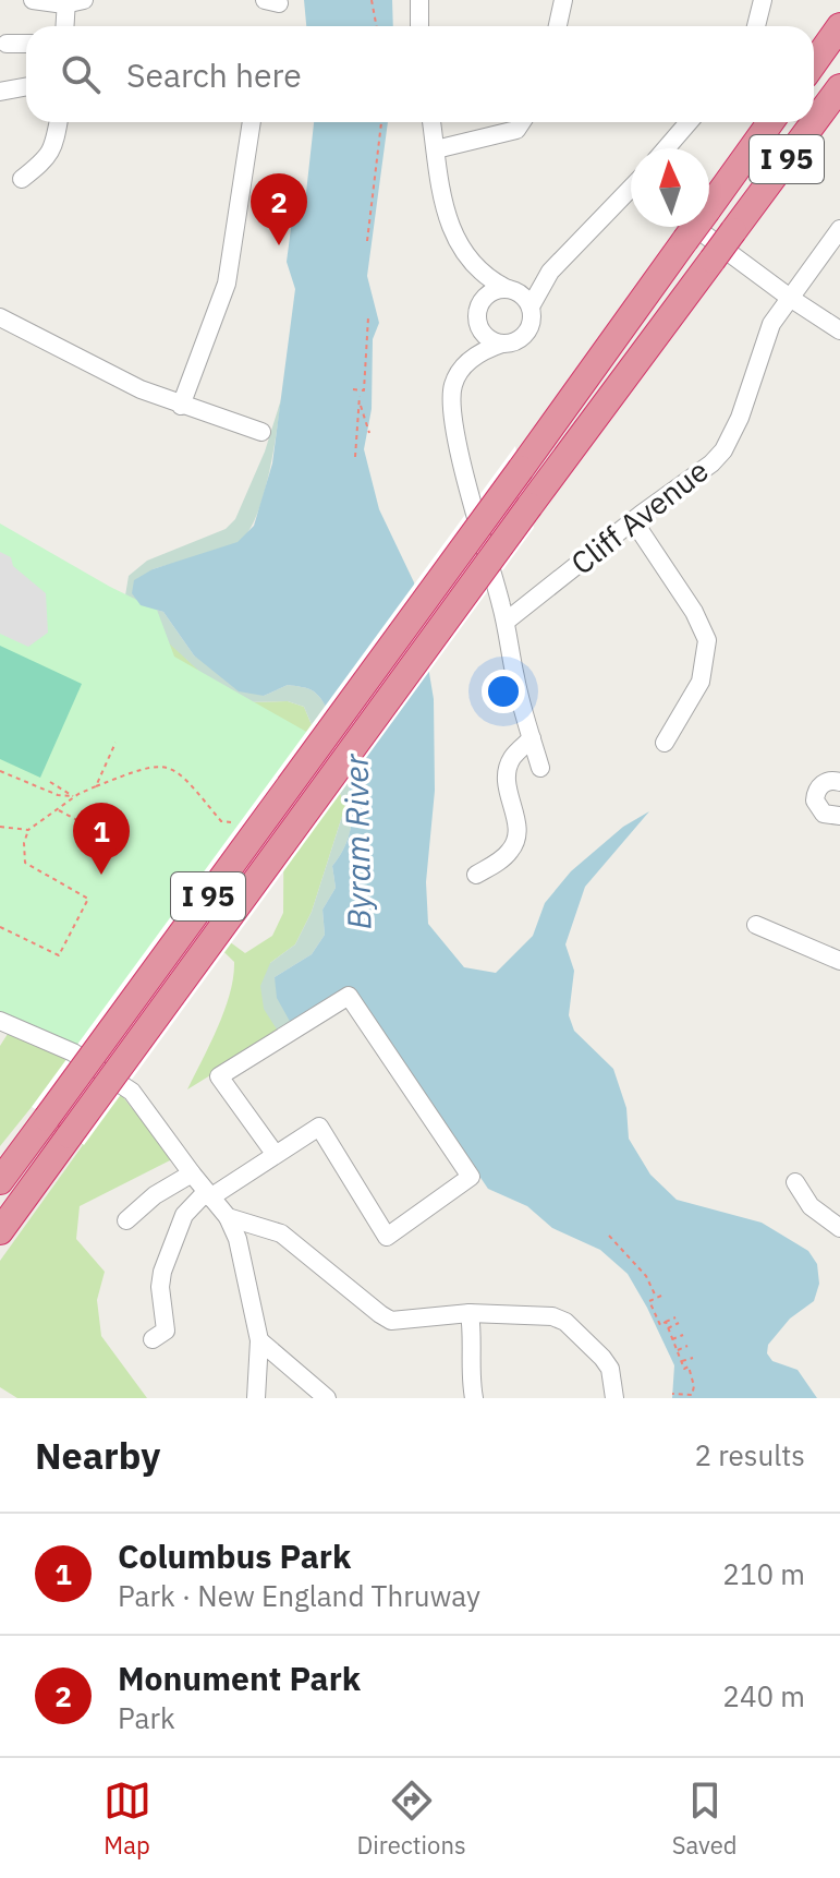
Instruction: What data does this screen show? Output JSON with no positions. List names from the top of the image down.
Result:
{
  "streets": {
    "highway": ["I 95"],
    "street": ["Cliff Avenue"]
  },
  "water": ["Byram River"],
  "north": "top",
  "page": {
    "search": "Search here",
    "pins": ["2", "1"],
    "heading": ["Nearby", "2 results"],
    "list": [
      {
        "mark": "1",
        "name": "Columbus Park",
        "note": "Park · New England Thruway",
        "value": "210 m"
      },
      {
        "mark": "2",
        "name": "Monument Park",
        "note": "Park",
        "value": "240 m"
      }
    ],
    "nav": ["Map", "Directions", "Saved"]
  }
}
